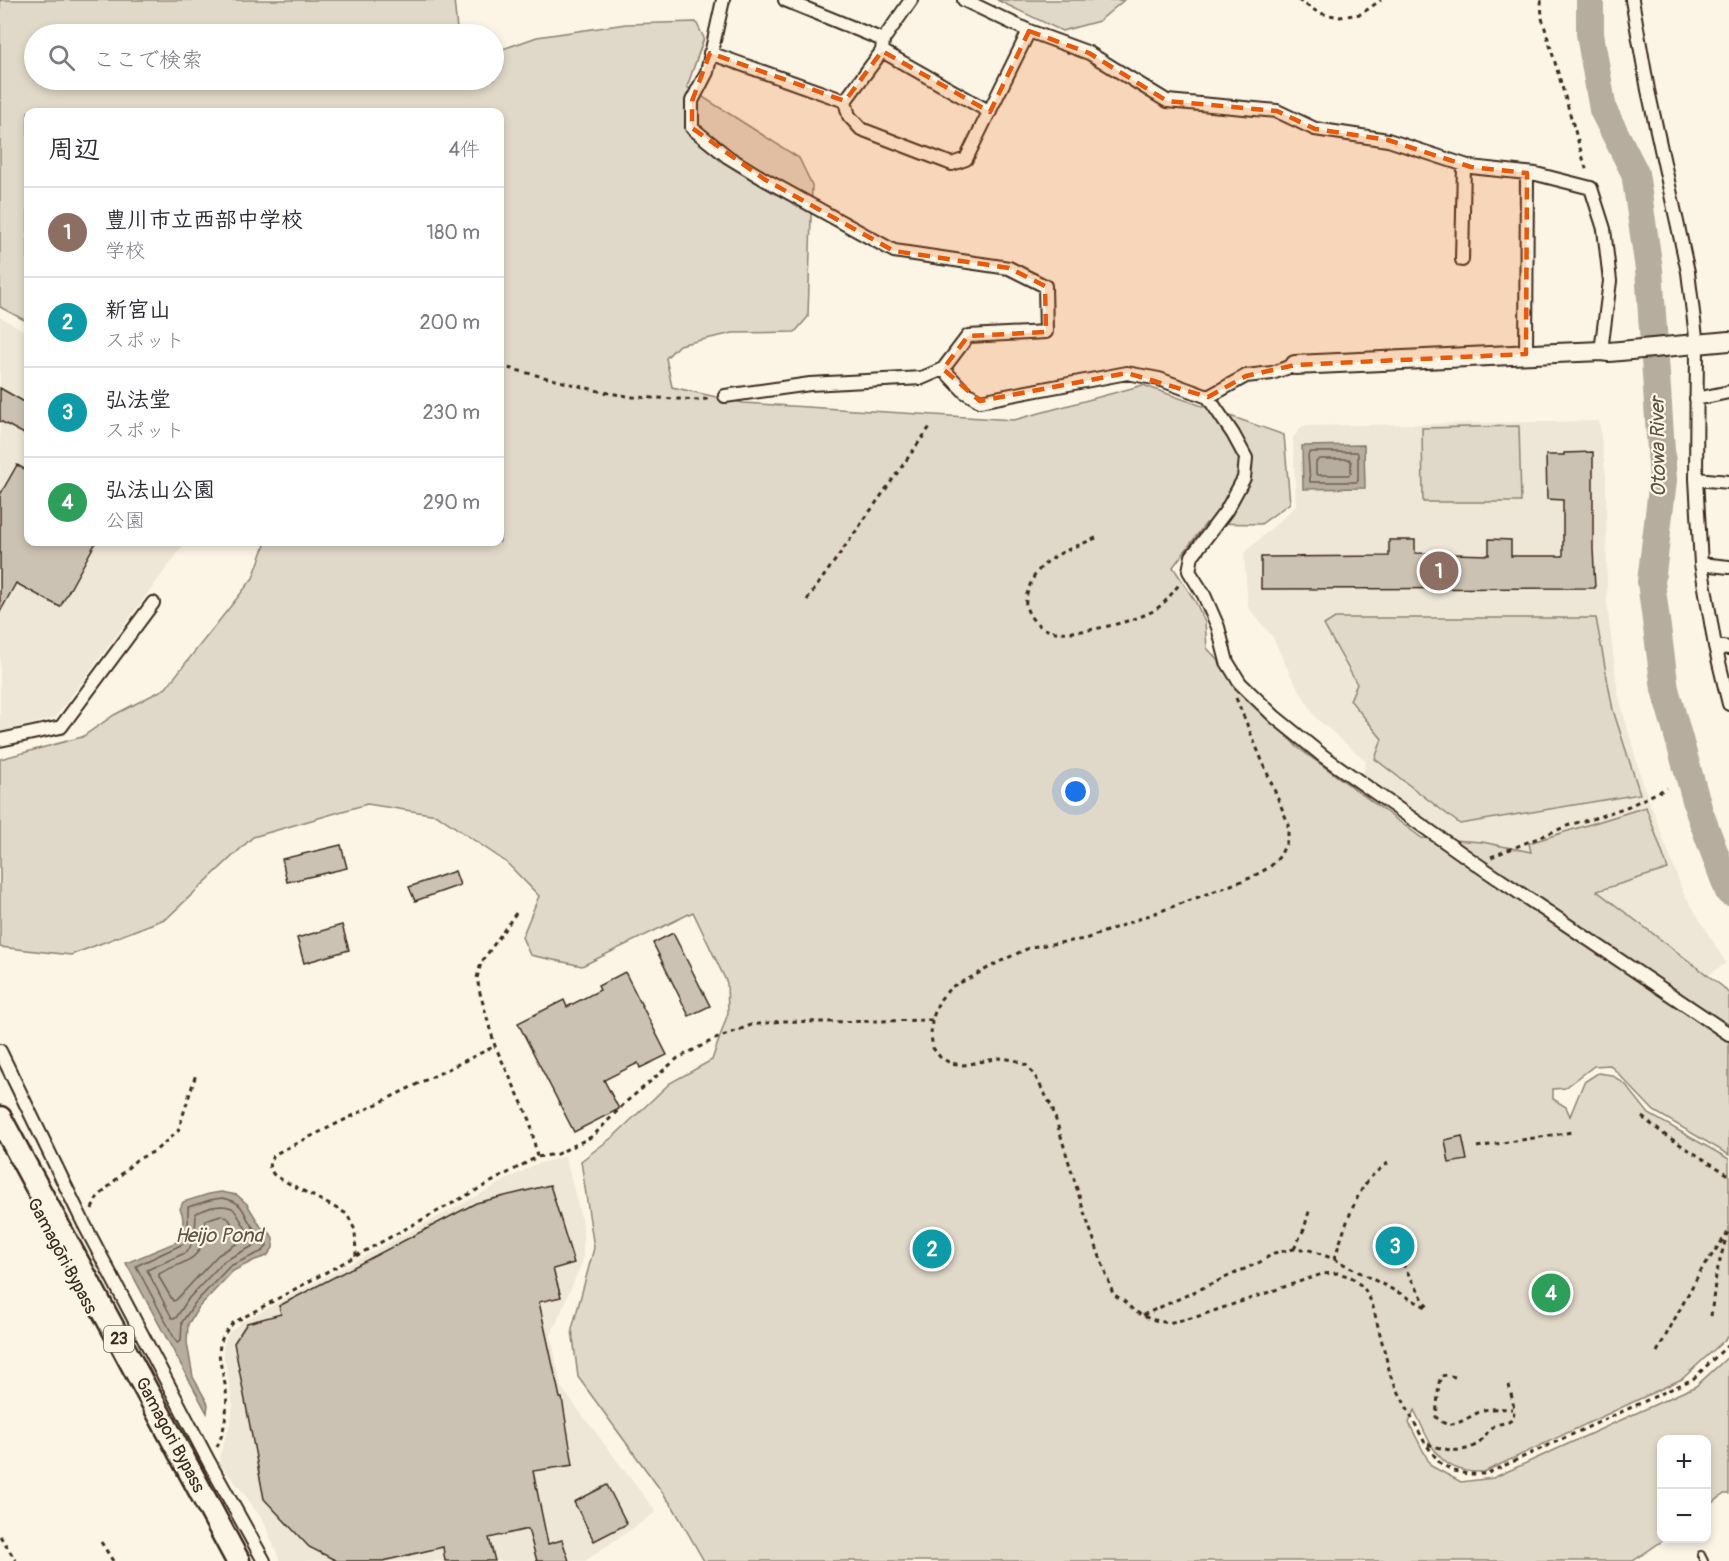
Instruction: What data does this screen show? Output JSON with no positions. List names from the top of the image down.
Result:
{
  "streets": {
    "highway": ["Gamagōri Bypass", "23", "Gamagori Bypass"]
  },
  "water": ["Otowa River", "Heijo Pond"],
  "page": {
    "search": "ここで検索",
    "heading": ["周辺", "4件"],
    "list": [
      {
        "mark": "1",
        "name": "豊川市立西部中学校",
        "note": "学校",
        "value": "180 m"
      },
      {
        "mark": "2",
        "name": "新宮山",
        "note": "スポット",
        "value": "200 m"
      },
      {
        "mark": "3",
        "name": "弘法堂",
        "note": "スポット",
        "value": "230 m"
      },
      {
        "mark": "4",
        "name": "弘法山公園",
        "note": "公園",
        "value": "290 m"
      }
    ],
    "pins": [
      "1",
      "3",
      "2",
      "4"
    ],
    "map_buttons": ["+", "−"]
  }
}
